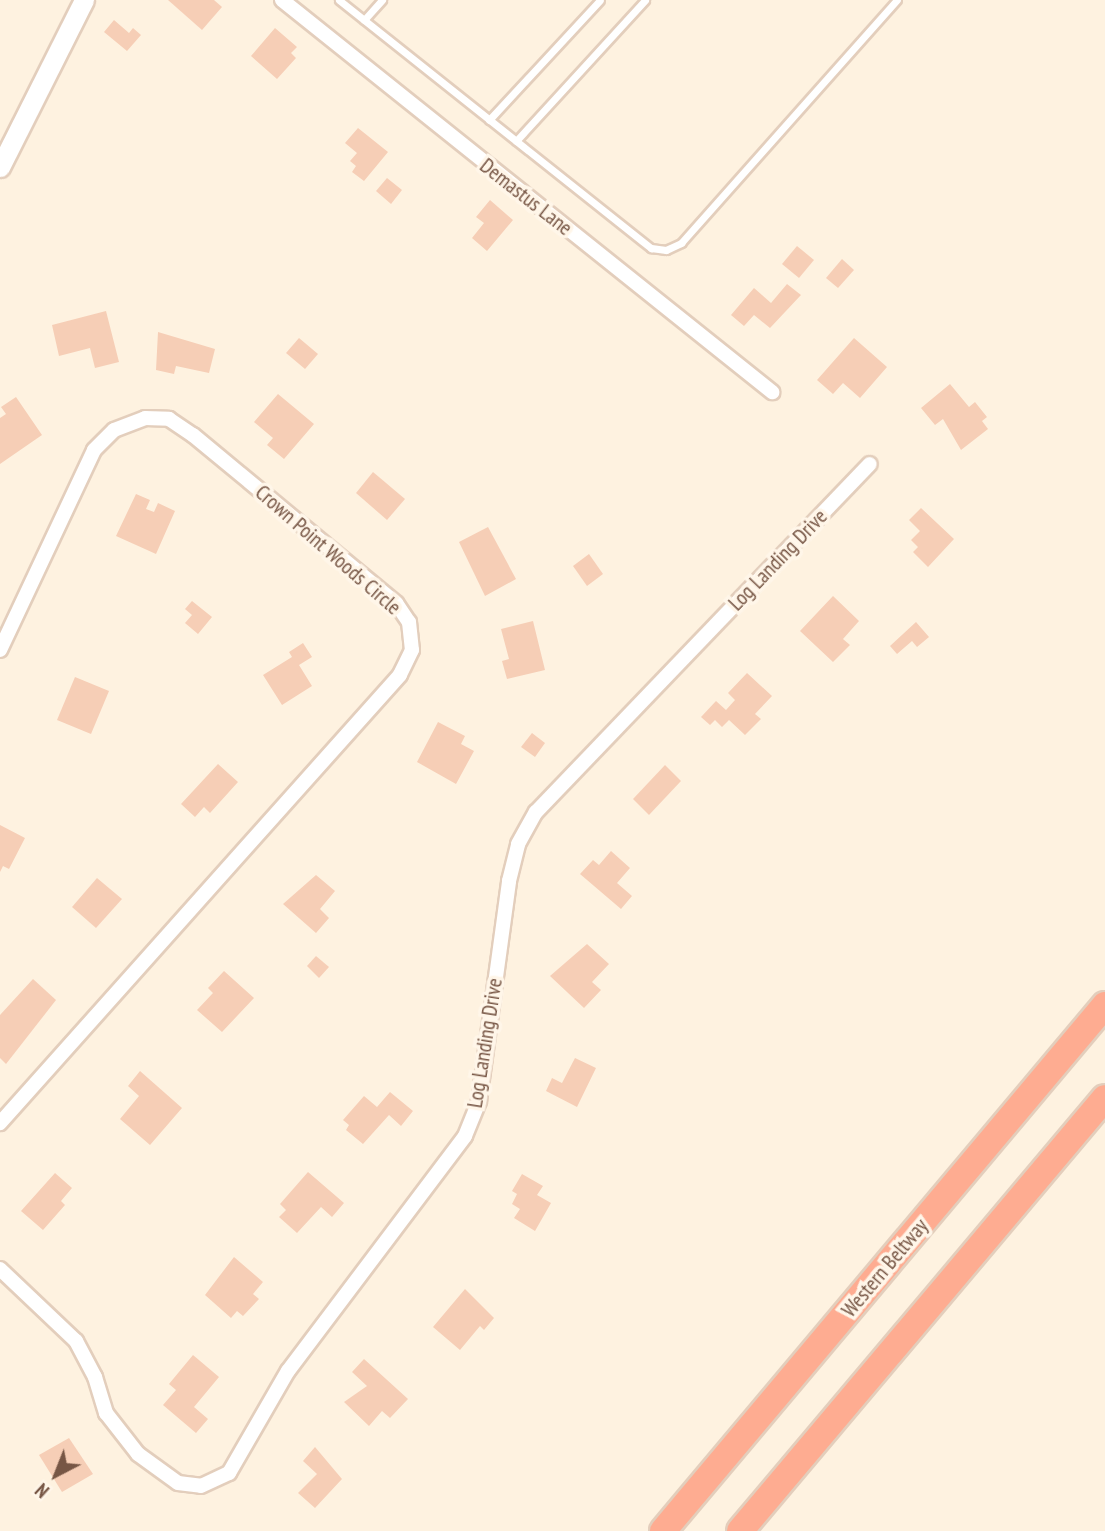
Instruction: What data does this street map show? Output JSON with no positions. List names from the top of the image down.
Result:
{
  "streets": {
    "highway": ["Western Beltway"],
    "street": ["Demastus Lane", "Crown Point Woods Circle", "Log Landing Drive"]
  },
  "north": "bottom left"
}
